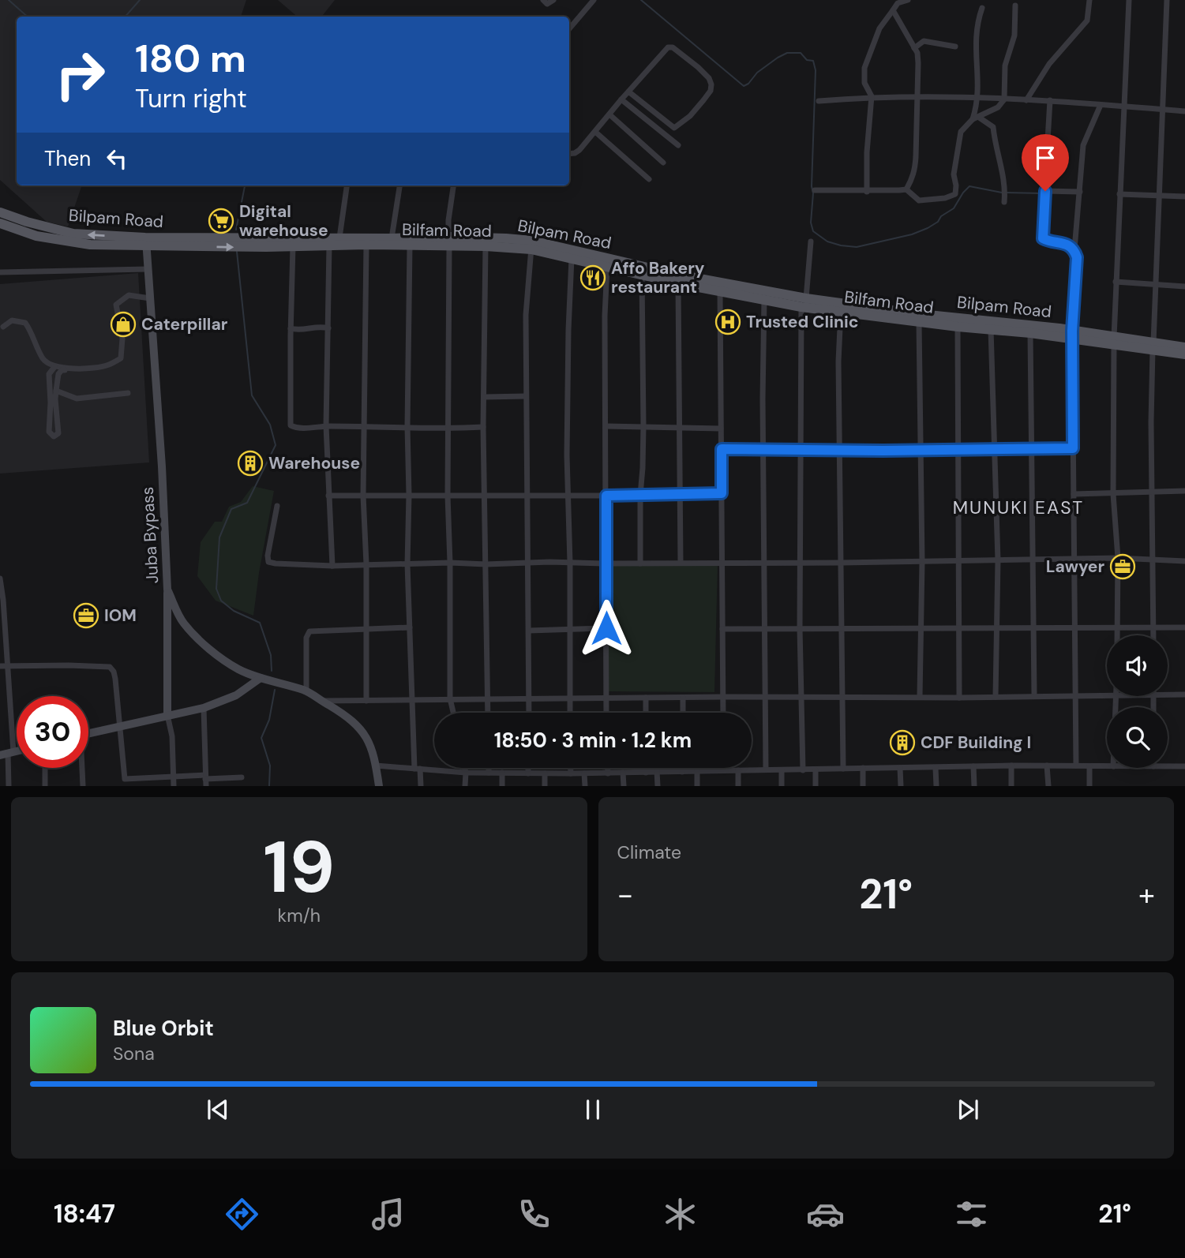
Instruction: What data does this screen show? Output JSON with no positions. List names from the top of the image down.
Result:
{
  "streets": {
    "main road": ["Bilpam Road", "Bilfam Road", "Juba Bypass"]
  },
  "crossings": [
    ["Bilpam Road", "Bilfam Road"],
    ["Bilpam Road", "Juba Bypass"]
  ],
  "districts": ["MUNUKI EAST"],
  "places": {
    "supermarket": ["Digital warehouse"],
    "restaurant": ["Affo Bakery restaurant"],
    "hospital": ["Trusted Clinic"],
    "shop": ["Caterpillar"],
    "building": ["Warehouse", "CDF Building I"],
    "office": ["Lawyer", "IOM"]
  },
  "page": {
    "turn": ["180 m", "Turn right"],
    "then": "Then",
    "limit": "30",
    "trip": "18:50 · 3 min · 1.2 km",
    "tile": [
      ["19", "km/h"],
      "Climate"
    ],
    "heat": ["−", "21°", "+"],
    "song": ["Blue Orbit", "Sona"],
    "tabs": ["18:47", "21°"]
  }
}
